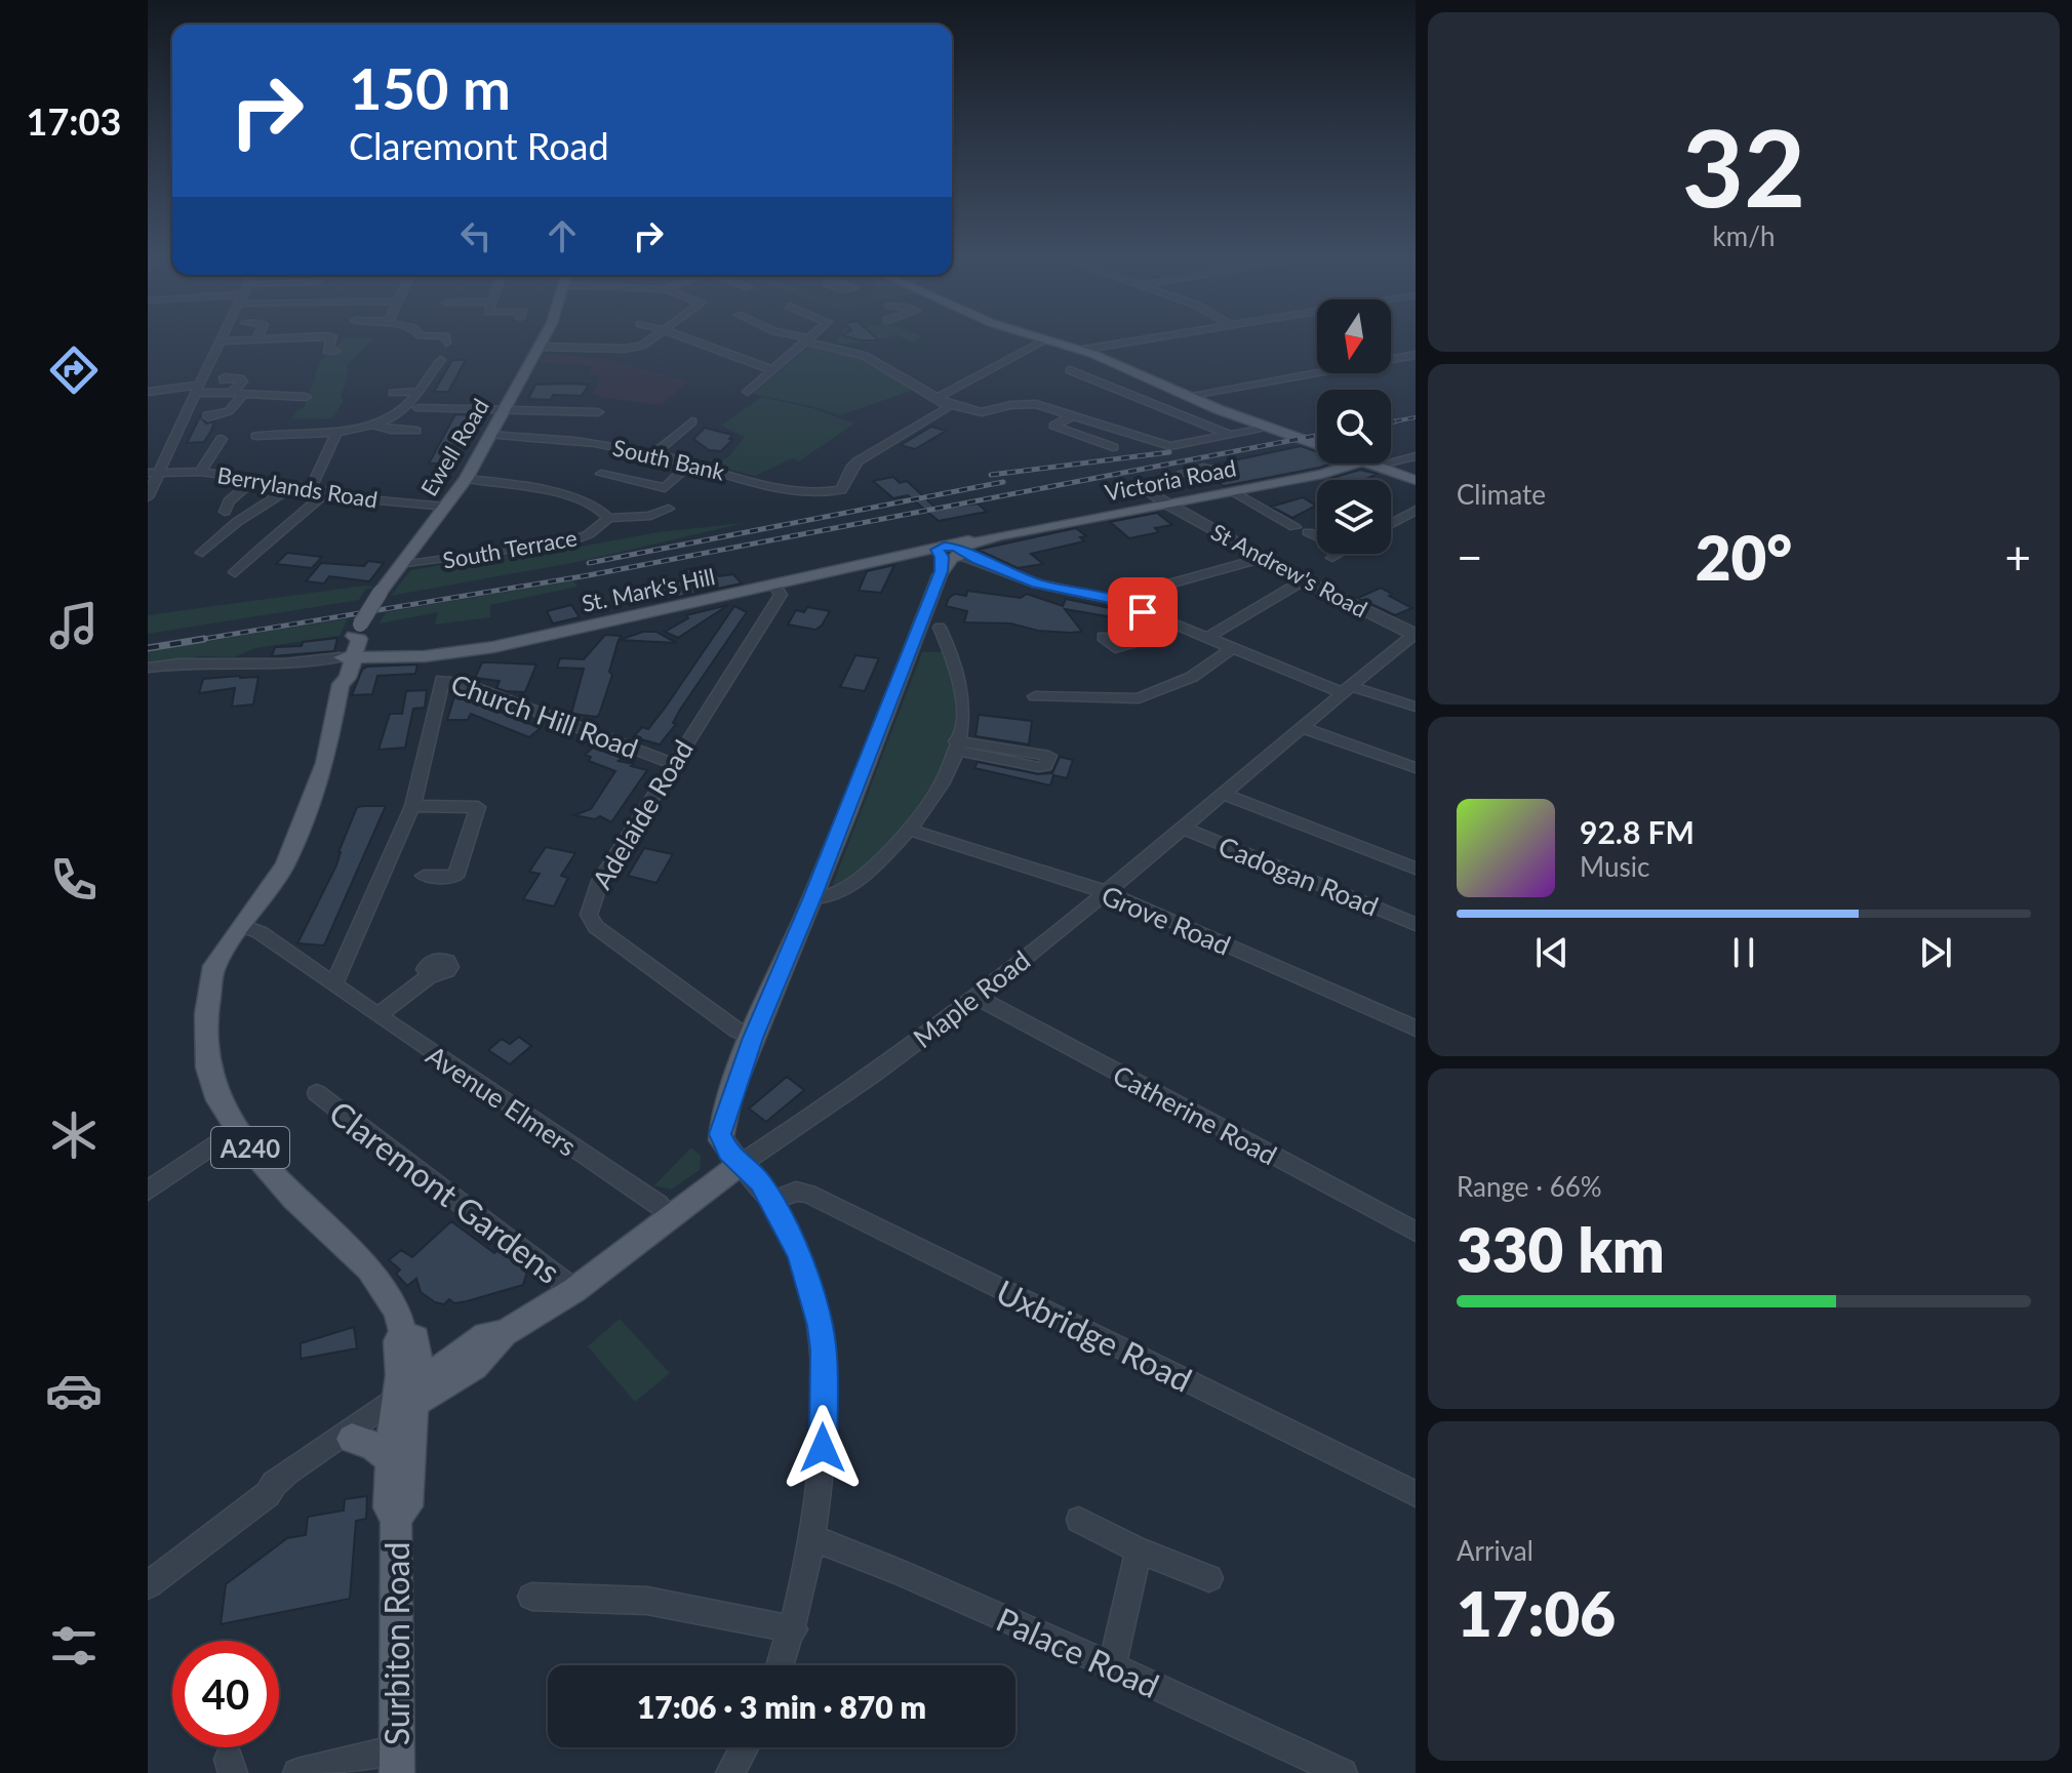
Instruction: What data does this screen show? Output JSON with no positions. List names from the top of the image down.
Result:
{
  "streets": {
    "main road": [
      "Ewell Road",
      "Victoria Road",
      "St. Mark's Hill",
      "Maple Road",
      "A240",
      "Surbiton Road"
    ],
    "street": [
      "South Bank",
      "Berrylands Road",
      "South Terrace",
      "St Andrew's Road",
      "Church Hill Road",
      "Adelaide Road",
      "Cadogan Road",
      "Grove Road",
      "Avenue Elmers",
      "Catherine Road",
      "Claremont Gardens",
      "Uxbridge Road",
      "Palace Road"
    ]
  },
  "crossings": [
    ["Ewell Road", "South Bank"],
    ["Ewell Road", "Berrylands Road"],
    ["Ewell Road", "South Terrace"],
    ["Ewell Road", "St. Mark's Hill"],
    ["Ewell Road", "A240"],
    ["Victoria Road", "St Andrew's Road"],
    ["Victoria Road", "St. Mark's Hill"],
    ["St Andrew's Road", "Maple Road"],
    ["St. Mark's Hill", "Church Hill Road"],
    ["St. Mark's Hill", "Adelaide Road"],
    ["St. Mark's Hill", "A240"],
    ["Church Hill Road", "Adelaide Road"],
    ["Cadogan Road", "Maple Road"],
    ["Grove Road", "Maple Road"],
    ["Maple Road", "Avenue Elmers"],
    ["Maple Road", "Catherine Road"],
    ["Maple Road", "A240"],
    ["Maple Road", "Claremont Gardens"],
    ["Maple Road", "Surbiton Road"],
    ["Avenue Elmers", "A240"],
    ["A240", "Surbiton Road"]
  ],
  "north": "bottom",
  "page": {
    "tabs": "17:03",
    "tile": [
      ["32", "km/h"],
      "Climate",
      ["Range · 66%", "330 km"],
      ["Arrival", "17:06"]
    ],
    "turn": ["150 m", "Claremont Road"],
    "heat": ["−", "20°", "+"],
    "song": ["92.8 FM", "Music"],
    "limit": "40",
    "trip": "17:06 · 3 min · 870 m"
  }
}
